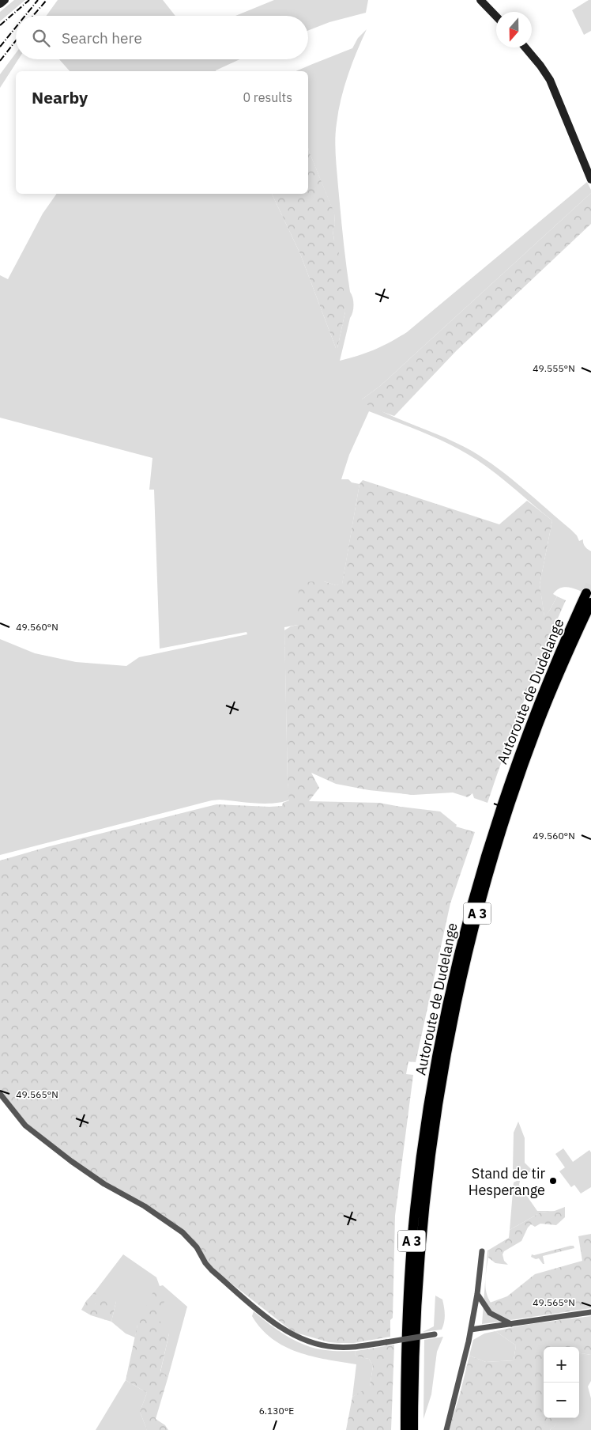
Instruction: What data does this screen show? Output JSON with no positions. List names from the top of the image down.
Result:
{
  "streets": {
    "highway": ["Autoroute de Dudelange", "A 3"]
  },
  "places": ["Stand de tir Hesperange"],
  "north": "bottom",
  "page": {
    "search": "Search here",
    "heading": ["Nearby", "0 results"],
    "map_buttons": ["+", "−"]
  },
  "coordinates": [
    "49.555°N",
    "49.560°N",
    "49.565°N",
    "6.130°E"
  ]
}
